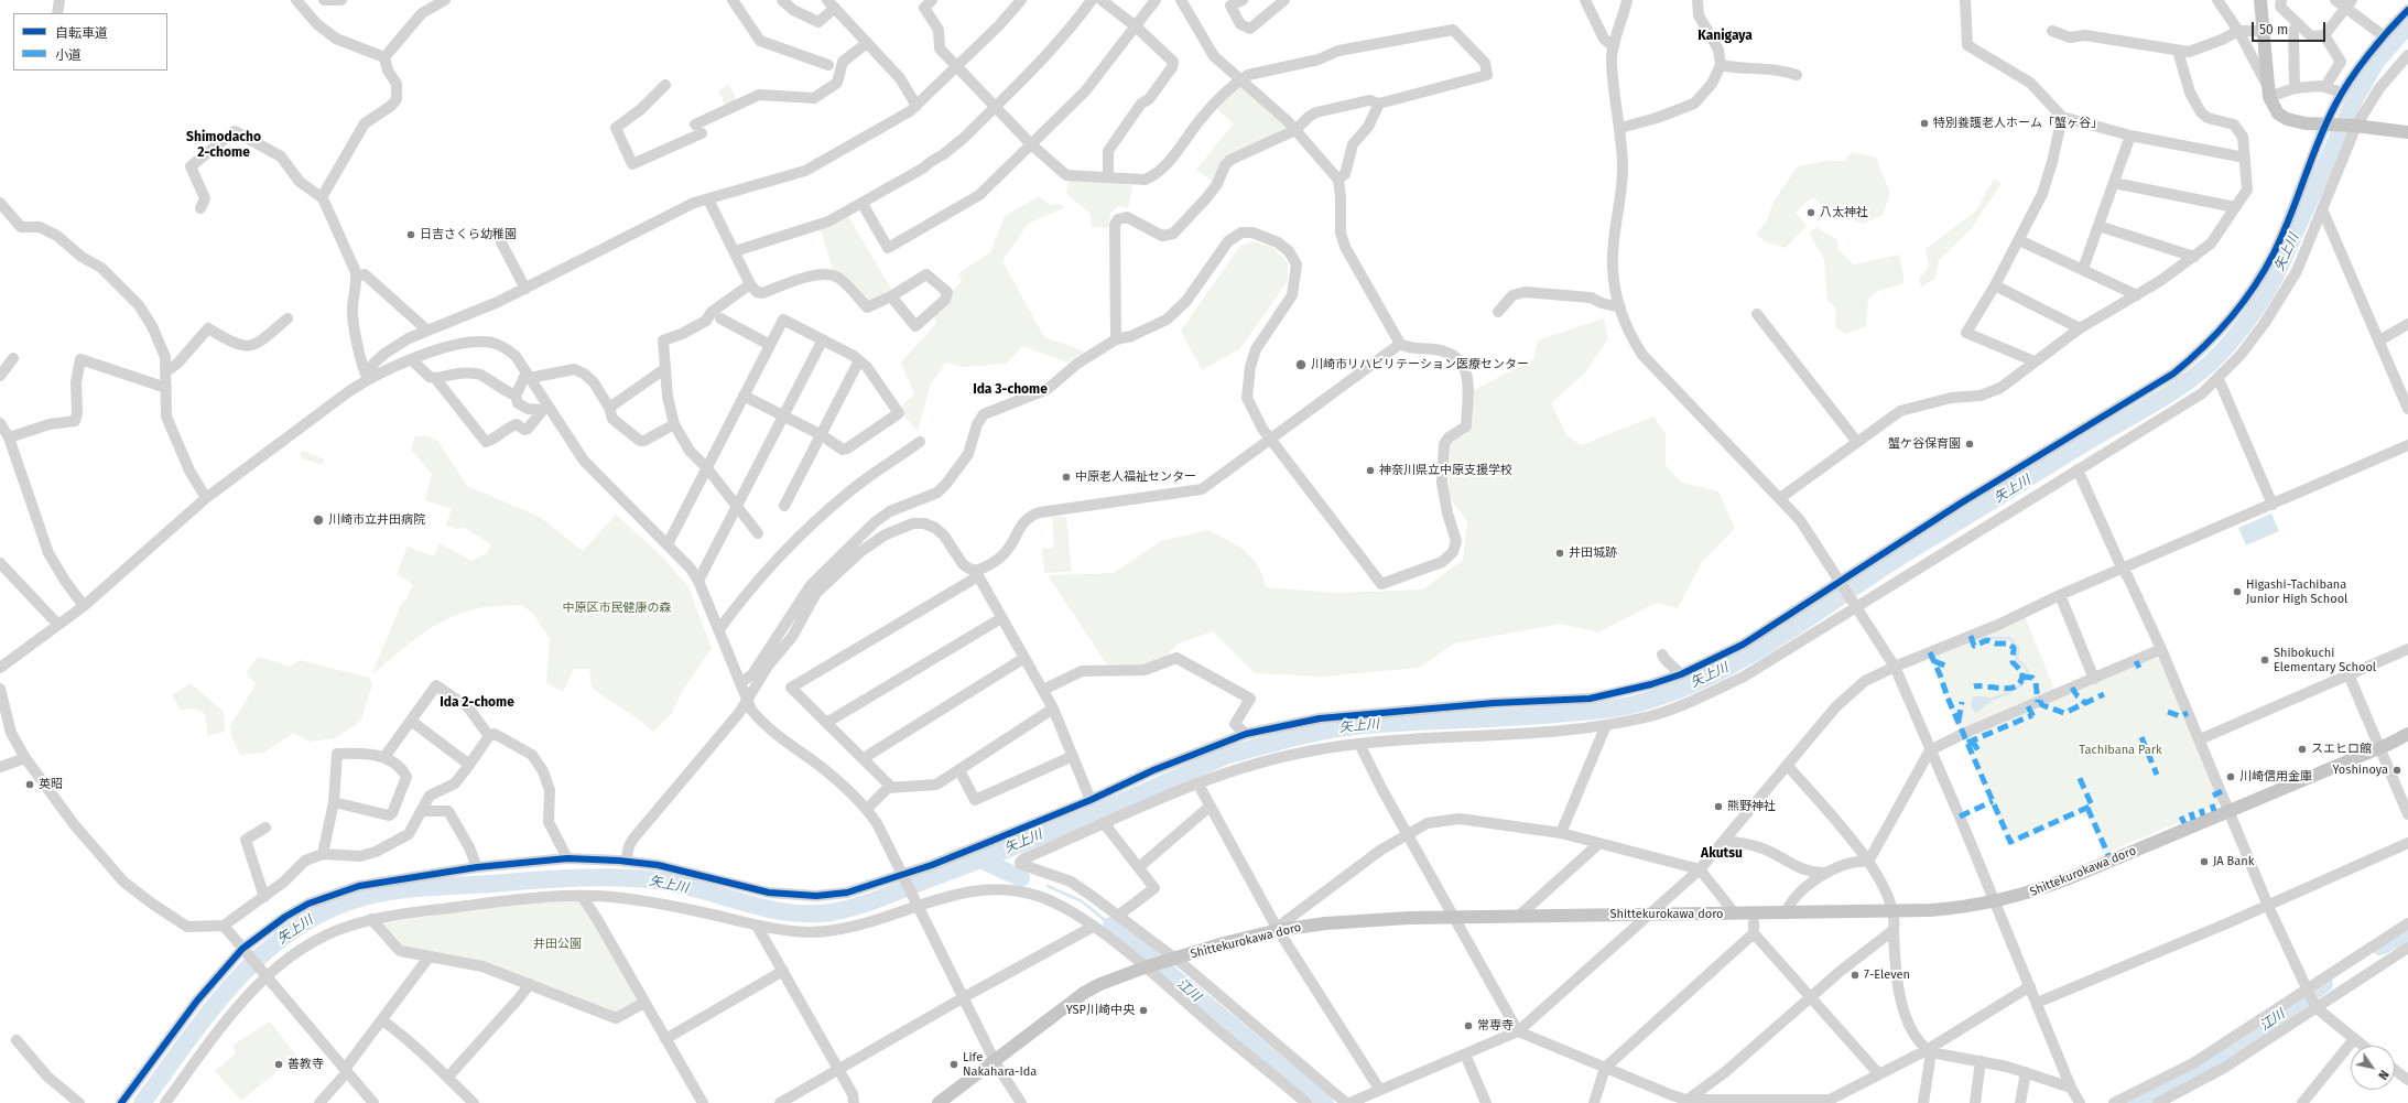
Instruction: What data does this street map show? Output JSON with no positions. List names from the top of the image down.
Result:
{
  "streets": {
    "main road": ["Shittekurokawa doro"]
  },
  "districts": [
    "Kanigaya",
    "Shimodacho 2-chome",
    "Ida 3-chome",
    "Ida 2-chome",
    "Akutsu"
  ],
  "water": ["矢上川", "江川"],
  "parks": ["中原区市民健康の森", "Tachibana Park", "井田公園"],
  "places": [
    "特別養護老人ホーム「蟹ヶ谷」",
    "八太神社",
    "日吉さくら幼稚園",
    "川崎市リハビリテーション医療センター",
    "蟹ケ谷保育園",
    "神奈川県立中原支援学校",
    "中原老人福祉センター",
    "川崎市立井田病院",
    "井田城跡",
    "Higashi-Tachibana Junior High School",
    "Shibokuchi Elementary School",
    "スエヒロ館",
    "Yoshinoya",
    "川崎信用金庫",
    "英昭",
    "熊野神社",
    "JA Bank",
    "7-Eleven",
    "YSP川崎中央",
    "常専寺",
    "善教寺",
    "Life Nakahara-Ida"
  ],
  "legend": ["自転車道", "小道"],
  "scale_bar": "50 m",
  "north": "bottom right"
}
